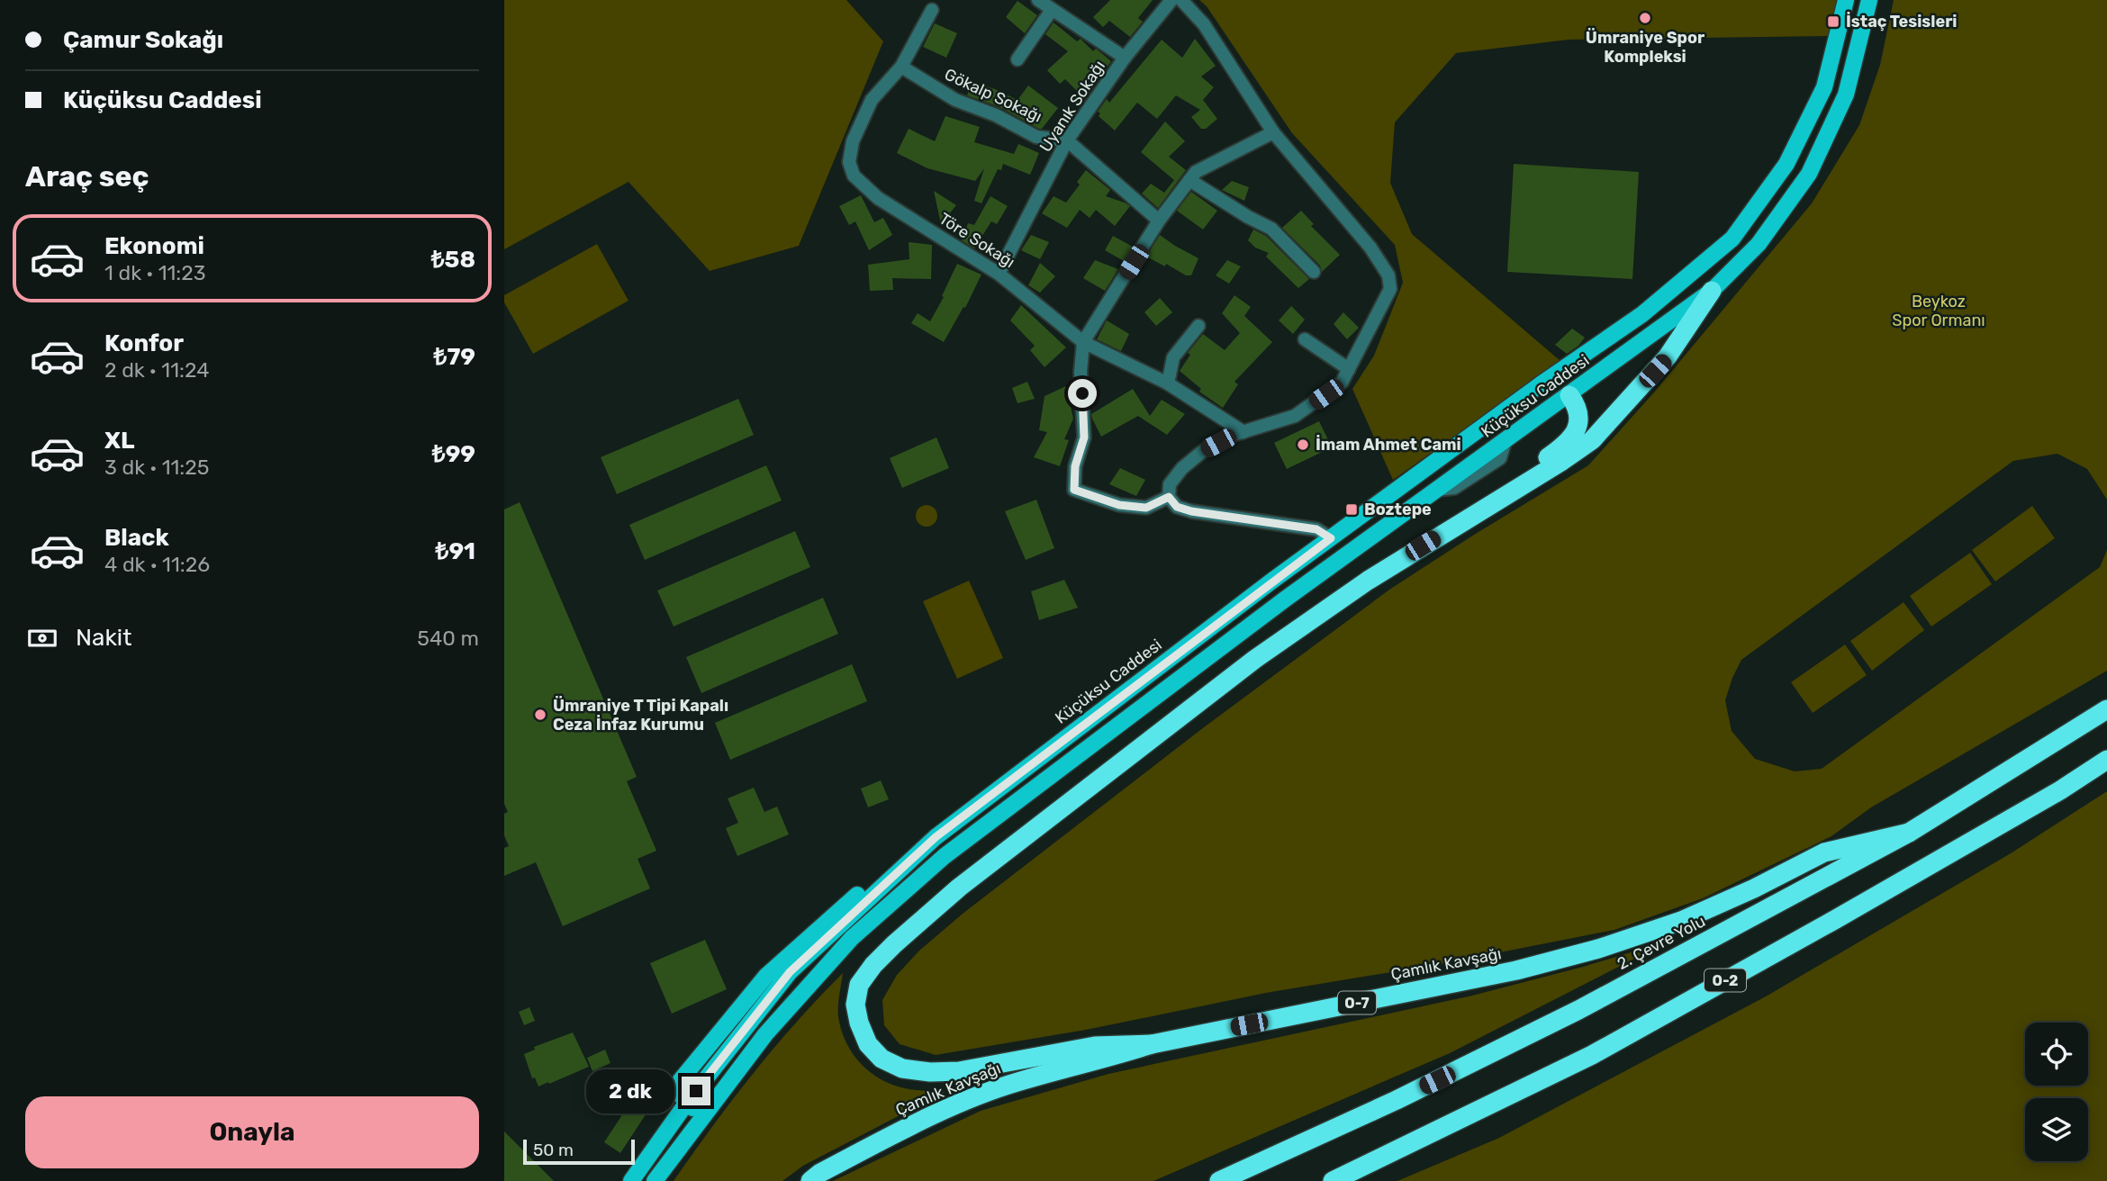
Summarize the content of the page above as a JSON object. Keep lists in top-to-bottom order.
{
  "streets": {
    "highway": [
      "2. Çevre Yolu",
      "Çamlık Kavşağı",
      "O-2",
      "O-7"
    ],
    "main road": ["Küçüksu Caddesi"],
    "street": ["Gökalp Sokağı", "Uyanık Sokağı", "Töre Sokağı"]
  },
  "crossings": [
    ["Gökalp Sokağı", "Uyanık Sokağı"],
    ["Gökalp Sokağı", "Töre Sokağı"],
    ["Uyanık Sokağı", "Töre Sokağı"],
    ["2. Çevre Yolu", "Çamlık Kavşağı"]
  ],
  "parks": ["Beykoz Spor Ormanı"],
  "places": {
    "other": ["Ümraniye Spor Kompleksi", "İmam Ahmet Cami", "Ümraniye T Tipi Kapalı Ceza İnfaz Kurumu"],
    "transit": ["İstaç Tesisleri", "Boztepe"]
  },
  "scale_bar": "50 m",
  "page": {
    "banner": ["Çamur Sokağı", "Küçüksu Caddesi"],
    "heading": "Araç seç",
    "list": [
      {
        "name": "Ekonomi",
        "note": "1 dk · 11:23",
        "value": "₺58"
      },
      {
        "name": "Konfor",
        "note": "2 dk · 11:24",
        "value": "₺79"
      },
      {
        "name": "XL",
        "note": "3 dk · 11:25",
        "value": "₺99"
      },
      {
        "name": "Black",
        "note": "4 dk · 11:26",
        "value": "₺91"
      }
    ],
    "pay": ["Nakit", "540 m"],
    "bubble": "2 dk",
    "buttons": "Onayla",
    "scale": "50 m"
  }
}
